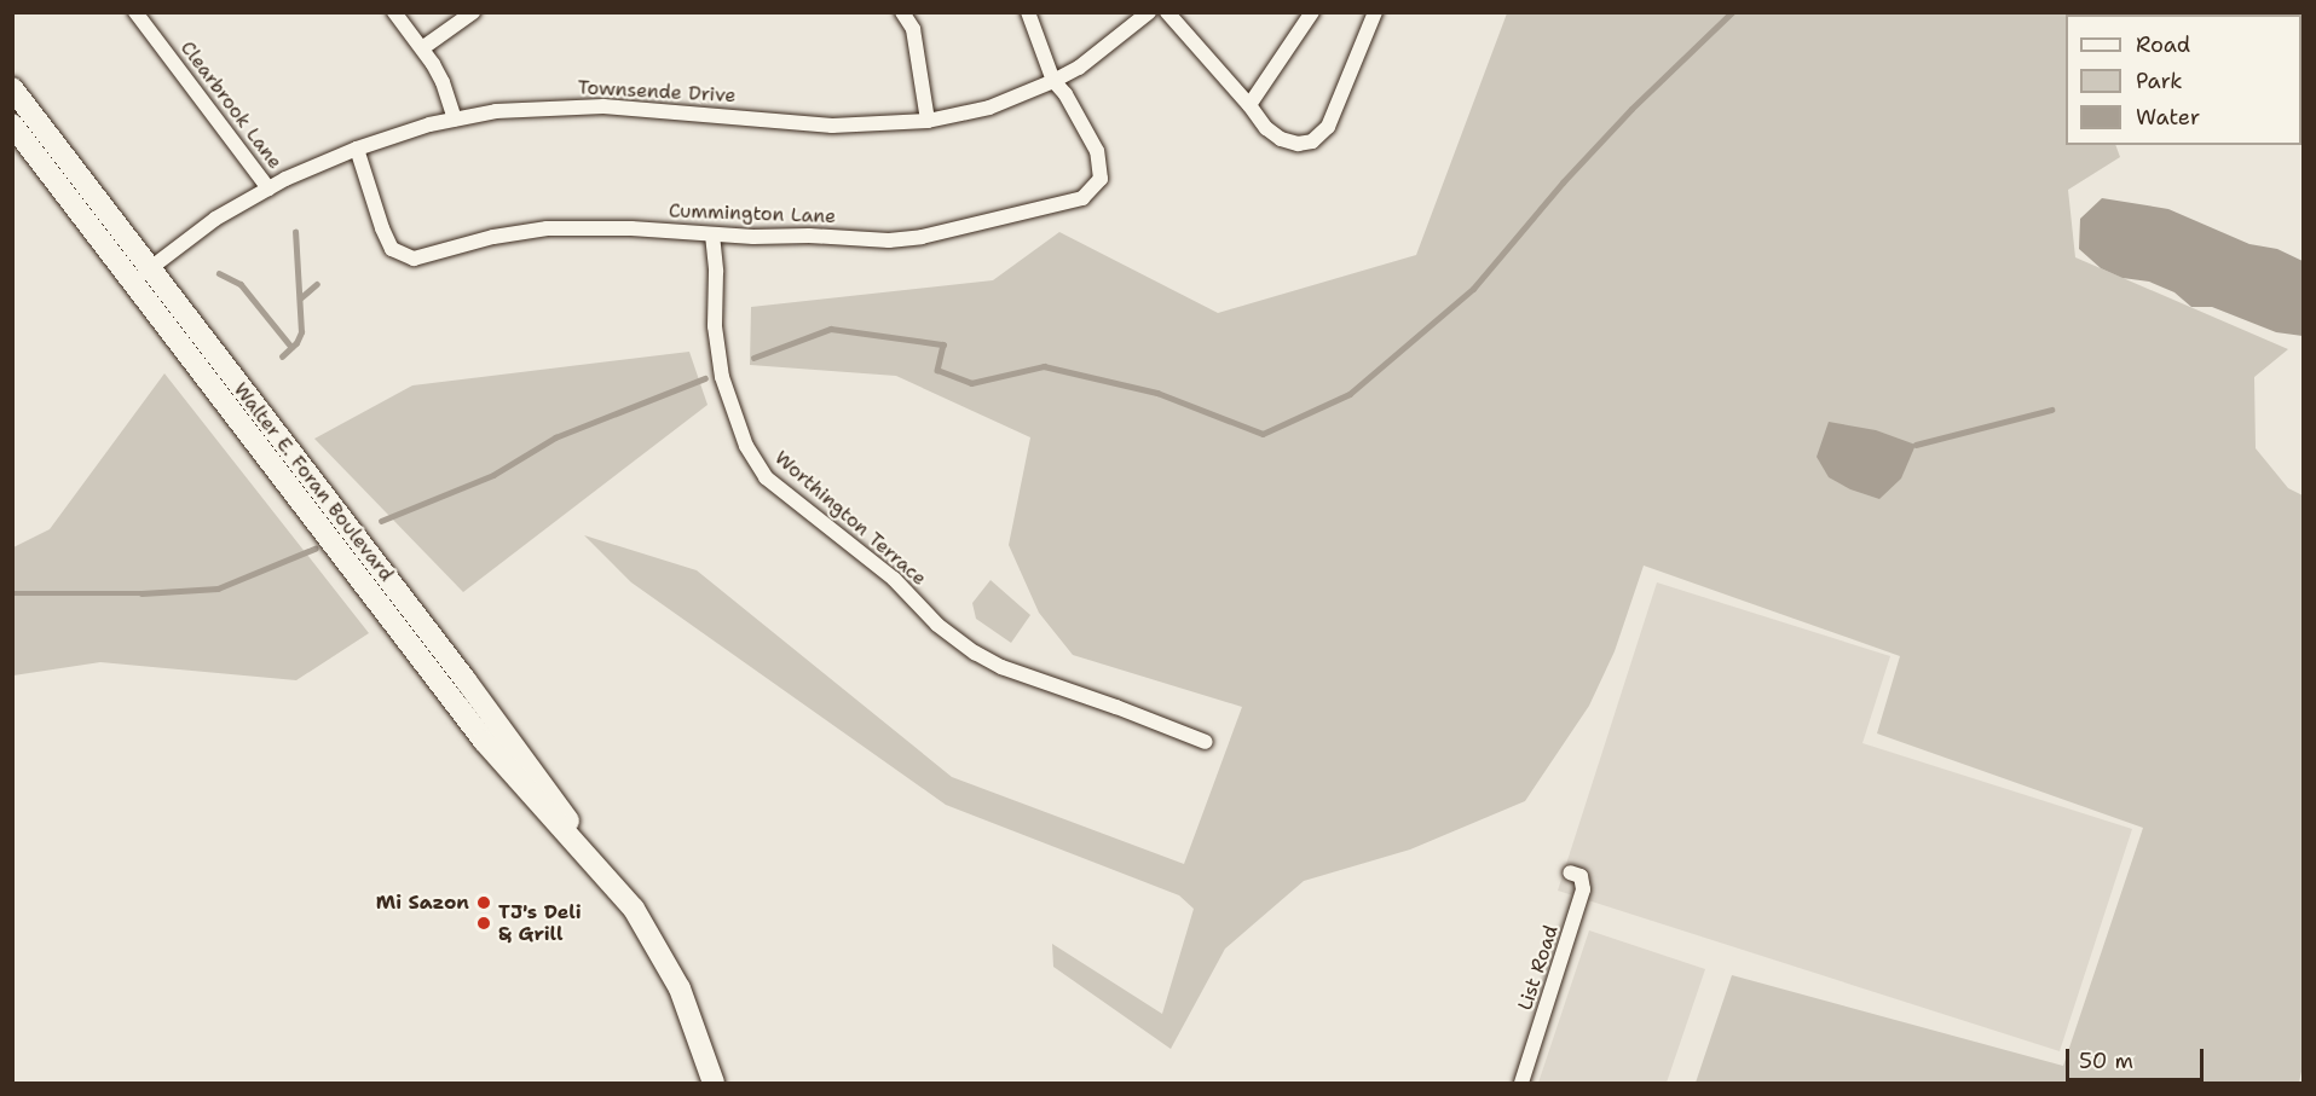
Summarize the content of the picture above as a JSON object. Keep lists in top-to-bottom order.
{
  "streets": {
    "street": [
      "Townsende Drive",
      "Clearbrook Lane",
      "Cummington Lane",
      "Walter E. Foran Boulevard",
      "Worthington Terrace",
      "List Road"
    ]
  },
  "crossings": [
    ["Townsende Drive", "Clearbrook Lane"],
    ["Townsende Drive", "Cummington Lane"],
    ["Townsende Drive", "Walter E. Foran Boulevard"],
    ["Cummington Lane", "Worthington Terrace"]
  ],
  "places": ["Mi Sazon", "TJ's Deli & Grill"],
  "legend": ["Road", "Park", "Water"],
  "scale_bar": "50 m"
}
